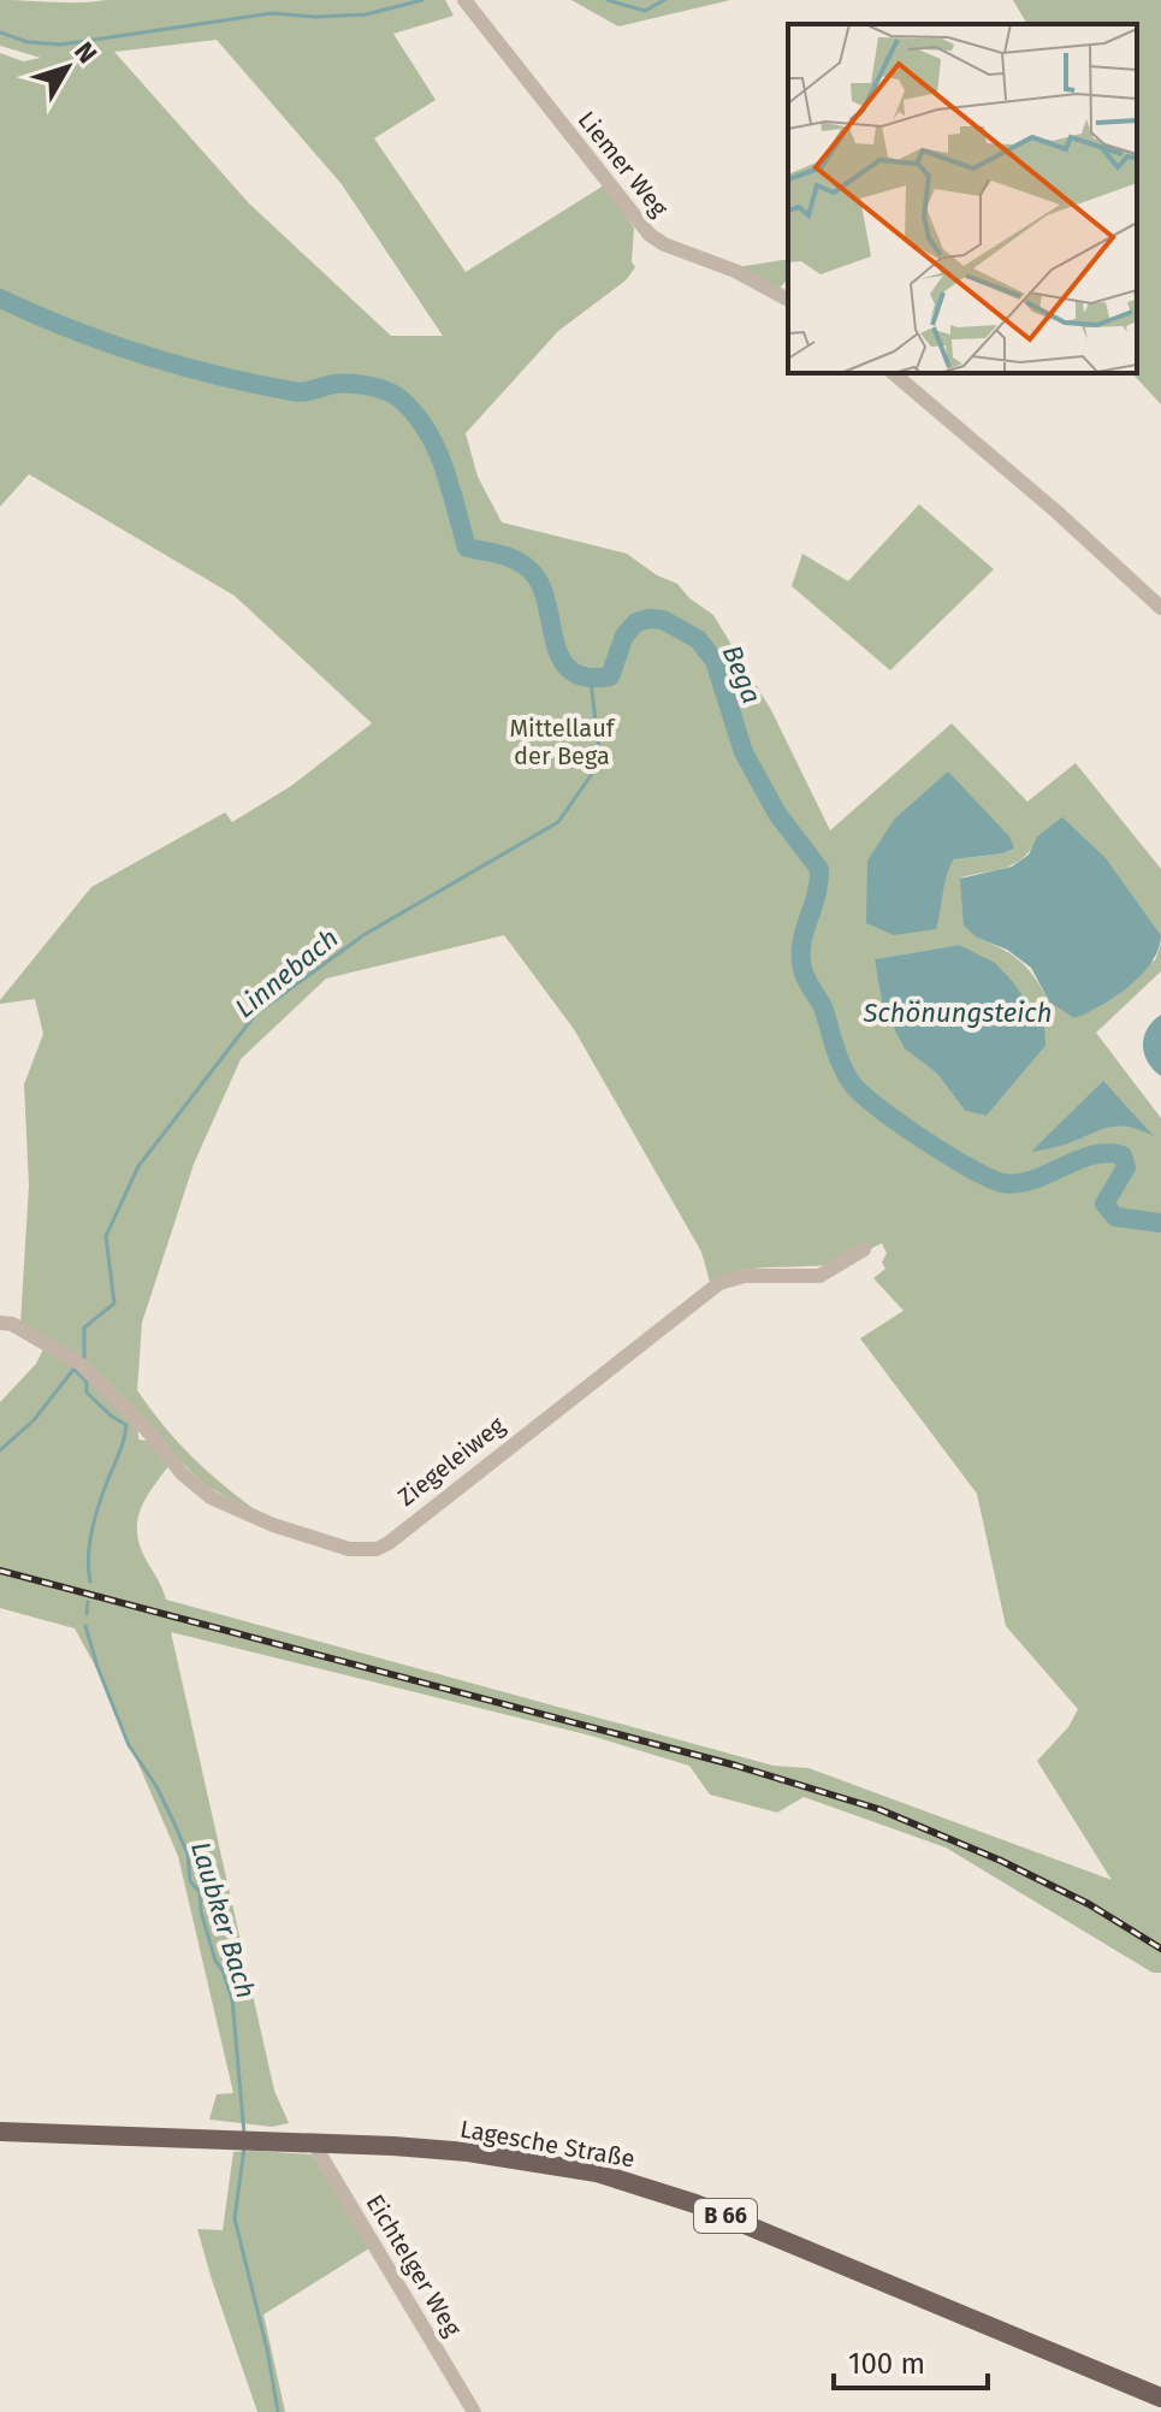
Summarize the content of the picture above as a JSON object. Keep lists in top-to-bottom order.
{
  "streets": {
    "main road": ["Lagesche Straße", "B 66"],
    "street": ["Liemer Weg", "Ziegeleiweg", "Eichtelger Weg"]
  },
  "crossings": [
    ["Lagesche Straße", "Eichtelger Weg"]
  ],
  "water": [
    "Bega",
    "Linnebach",
    "Schönungsteich",
    "Laubker Bach"
  ],
  "parks": ["Mittellauf der Bega"],
  "scale_bar": "100 m",
  "north": "top right"
}
